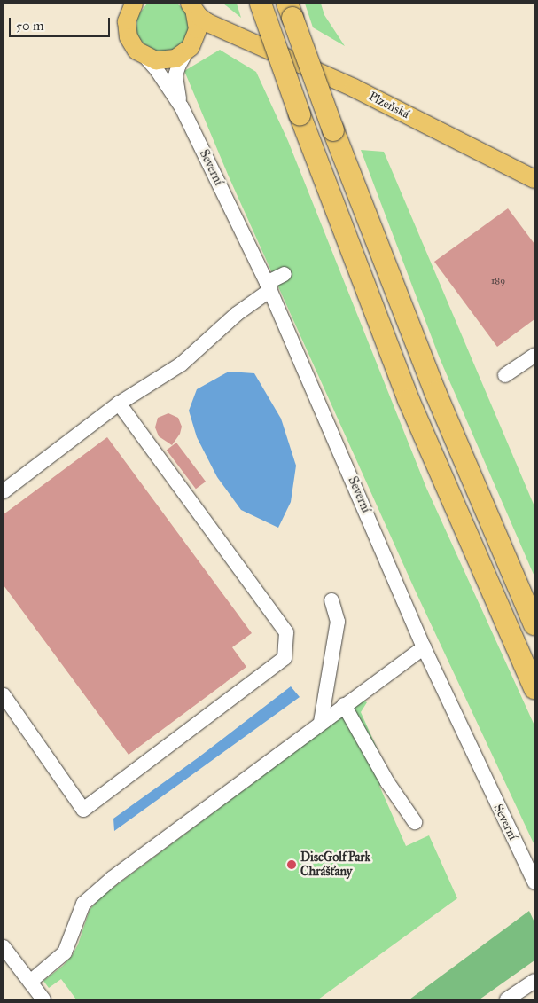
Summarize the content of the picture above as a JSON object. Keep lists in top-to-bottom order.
{
  "streets": {
    "main road": ["Plzeňská"],
    "street": ["Severní"]
  },
  "crossings": [
    ["Plzeňská", "Severní"]
  ],
  "places": ["DiscGolfPark Chrášťany"],
  "house_numbers": ["189"],
  "scale_bar": "50 m"
}
